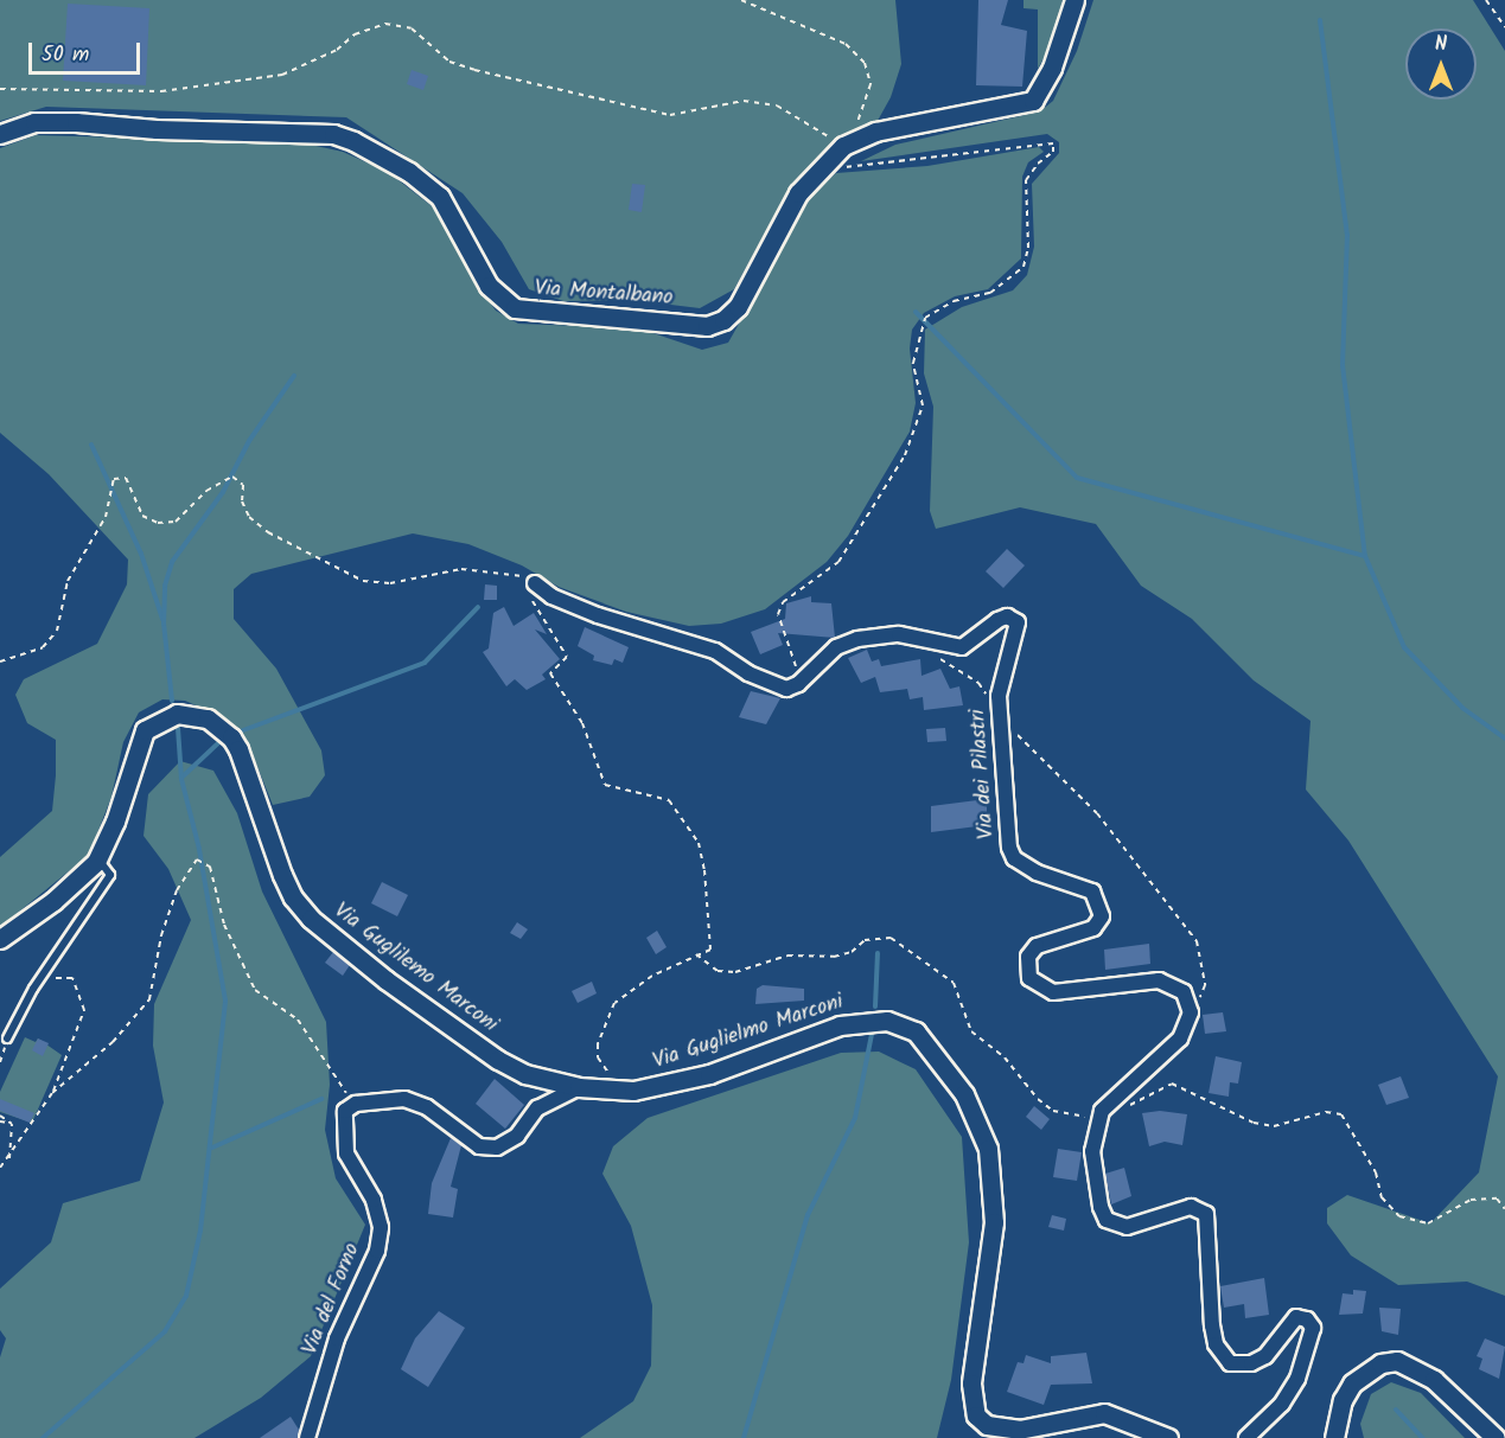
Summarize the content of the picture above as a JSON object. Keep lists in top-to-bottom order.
{
  "streets": {
    "street": [
      "Via Montalbano",
      "Via dei Pilastri",
      "Via Guglilemo Marconi",
      "Via Guglielmo Marconi",
      "Via del Forno"
    ]
  },
  "crossings": [
    ["Via Guglilemo Marconi", "Via Guglielmo Marconi"]
  ],
  "scale_bar": "50 m",
  "north": "top"
}
